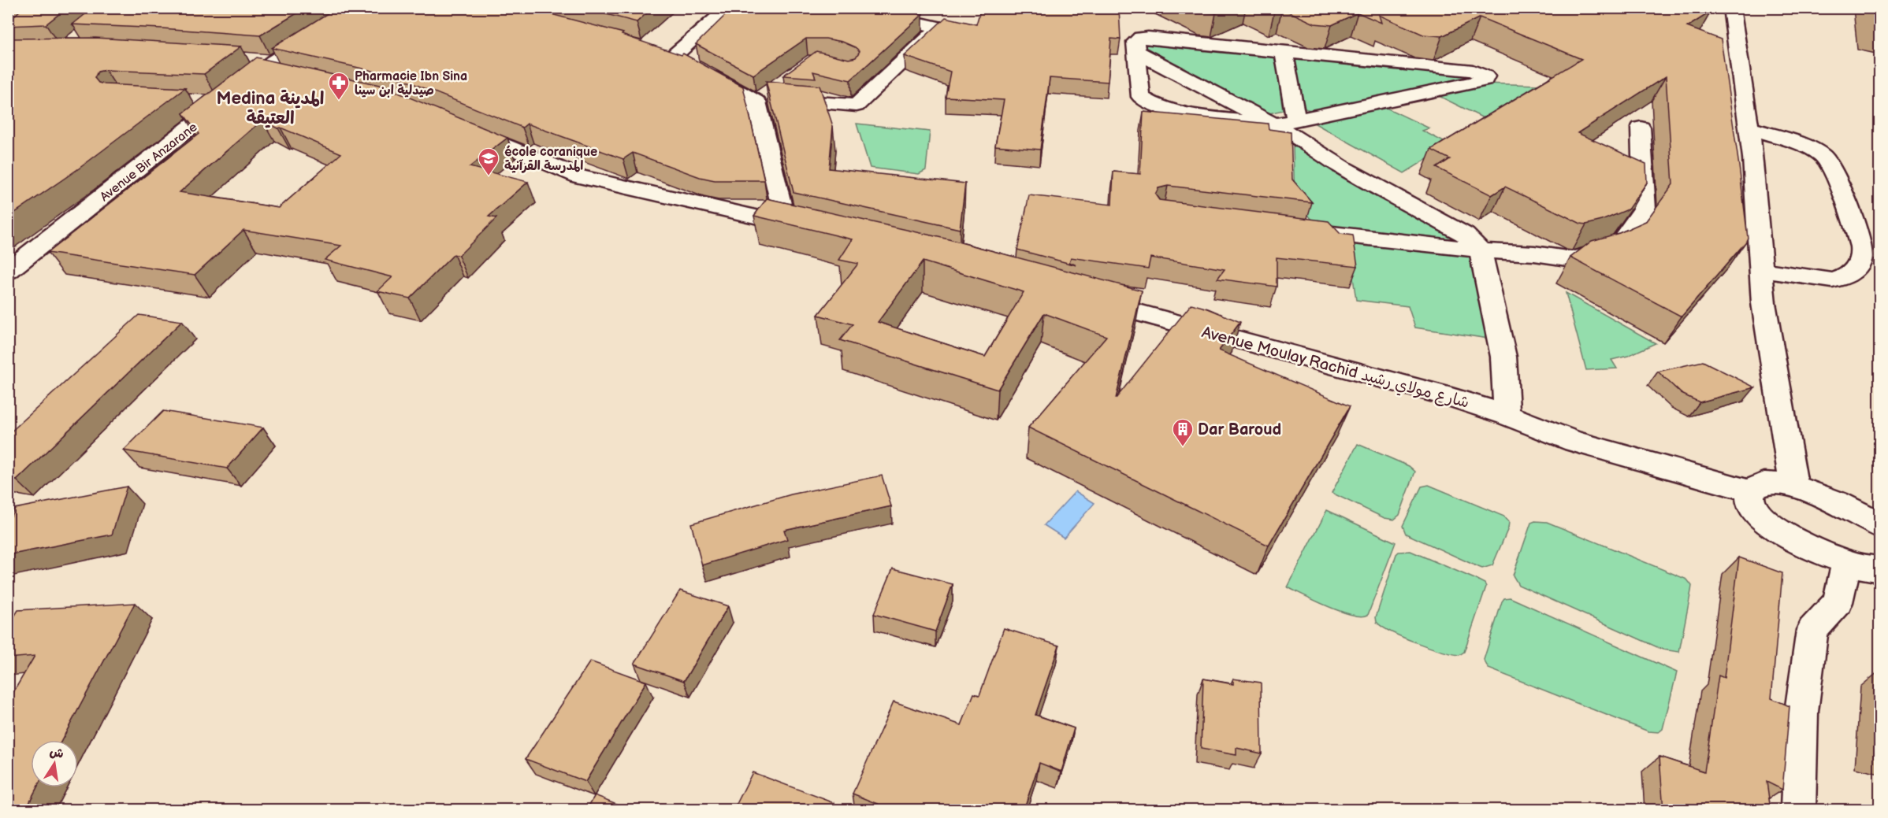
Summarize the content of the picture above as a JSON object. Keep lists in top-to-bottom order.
{
  "streets": {
    "street": ["Avenue Bir Anzarane", "Avenue Moulay Rachid شارع مولاي رشيد"]
  },
  "districts": ["Medina المدينة العتيقة"],
  "places": {
    "pharmacy": ["Pharmacie Ibn Sina صيدلية ابن سينا"],
    "school or university": ["école coranique المدرسة القرآنية"],
    "building": ["Dar Baroud"]
  },
  "north": "top"
}
